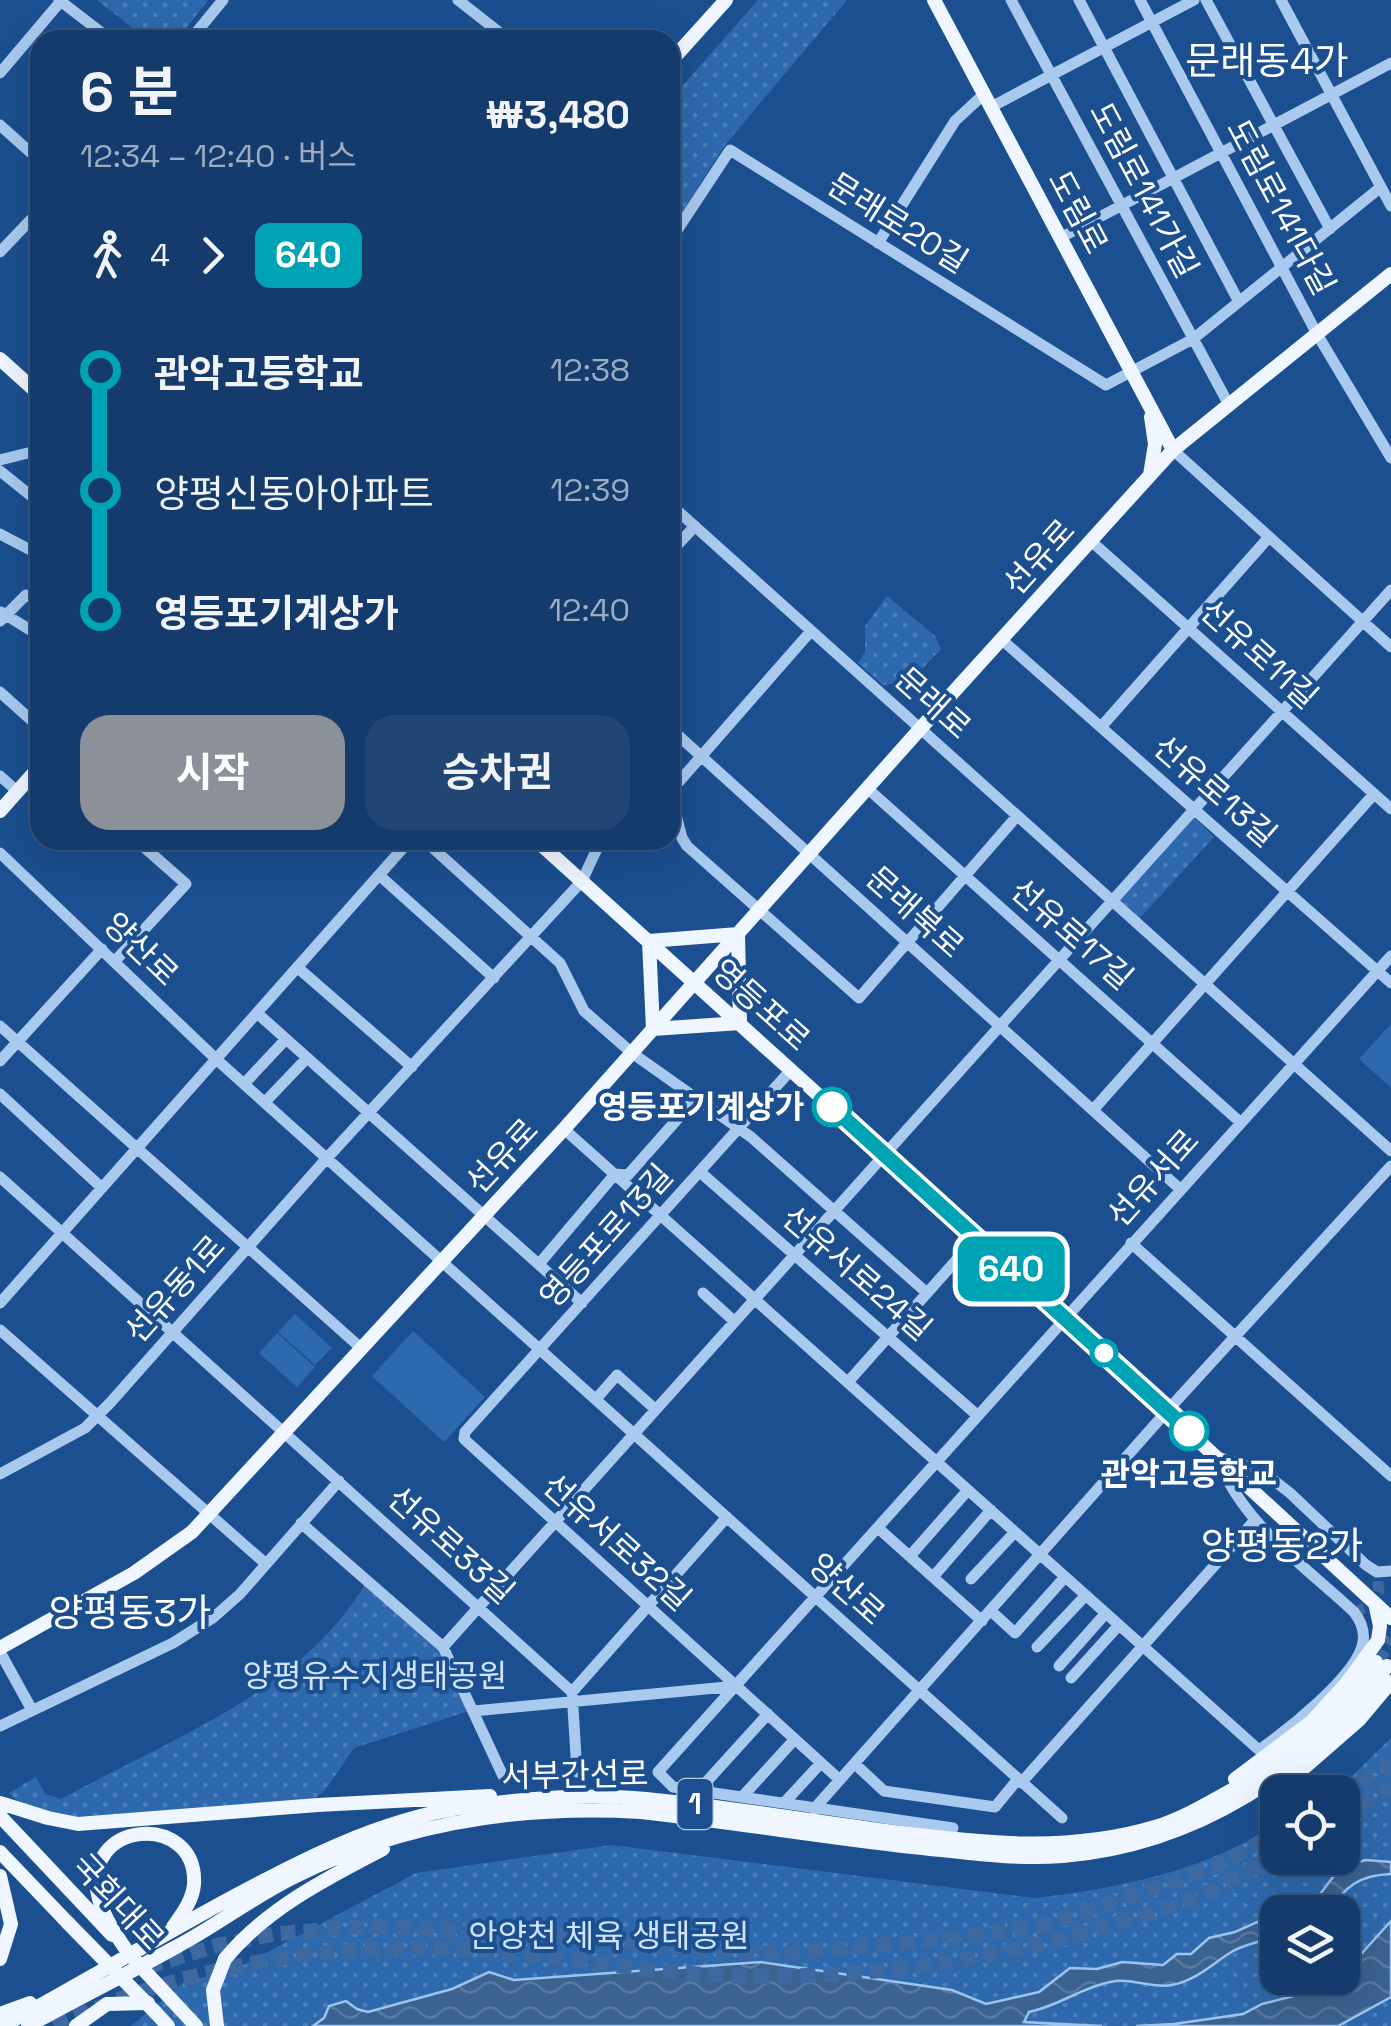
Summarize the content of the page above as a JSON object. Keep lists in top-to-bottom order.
{
  "streets": {
    "main road": [
      "도림로",
      "선유로",
      "영등포로",
      "서부간선로",
      "1",
      "국회대로"
    ],
    "street": [
      "도림로141가길",
      "도림로141다길",
      "문래로20길",
      "선유로11길",
      "문래로",
      "선유로13길",
      "문래북로",
      "선유로17길",
      "양산로",
      "선유서로",
      "영등포로13길",
      "선유서로24길",
      "선유동1로",
      "선유서로32길",
      "선유로33길"
    ]
  },
  "crossings": [
    ["도림로141가길", "선유로"],
    ["도림로141다길", "선유로"],
    ["도림로", "문래로20길"],
    ["도림로", "선유로"],
    ["선유로", "선유로11길"],
    ["선유로", "문래로"],
    ["선유로", "선유로13길"],
    ["선유로", "문래북로"],
    ["선유로", "선유로17길"],
    ["선유로", "양산로"],
    ["선유로", "영등포로"],
    ["선유로", "선유로33길"],
    ["문래로", "선유서로"],
    ["선유로13길", "선유서로"],
    ["문래북로", "선유서로"],
    ["선유로17길", "선유서로"],
    ["양산로", "선유서로"],
    ["양산로", "영등포로13길"],
    ["양산로", "선유동1로"],
    ["양산로", "선유서로32길"],
    ["영등포로", "선유서로"],
    ["영등포로", "영등포로13길"],
    ["영등포로", "선유동1로"],
    ["선유서로", "선유서로24길"],
    ["선유서로", "선유서로32길"],
    ["영등포로13길", "선유서로24길"],
    ["영등포로13길", "선유서로32길"]
  ],
  "districts": ["문래동4가", "양평동2가", "양평동3가"],
  "parks": ["양평유수지생태공원", "안양천 체육 생태공원"],
  "places": ["영등포기계상가", "관악고등학교"],
  "lines": ["bus line 640"],
  "page": {
    "on_map": "640",
    "heading": ["6 분", "12:34 – 12:40 · 버스", "₩3,480"],
    "legs": ["4", "640"],
    "list": [
      {
        "name": "관악고등학교",
        "value": "12:38"
      },
      {
        "name": "양평신동아아파트",
        "value": "12:39"
      },
      {
        "name": "영등포기계상가",
        "value": "12:40"
      }
    ],
    "buttons": ["시작", "승차권"]
  }
}
